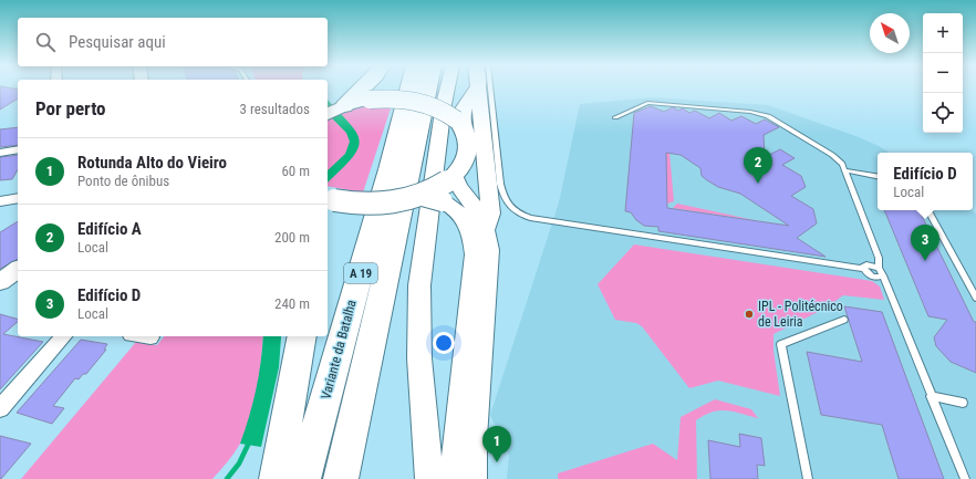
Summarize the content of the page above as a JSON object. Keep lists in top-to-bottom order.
{
  "streets": {
    "highway": ["A 19", "Variante da Batalha"]
  },
  "places": ["IPL - Politécnico de Leiria"],
  "north": "top left",
  "page": {
    "map_buttons": ["+", "−"],
    "search": "Pesquisar aqui",
    "heading": ["Por perto", "3 resultados"],
    "list": [
      {
        "mark": "1",
        "name": "Rotunda Alto do Vieiro",
        "note": "Ponto de ônibus",
        "value": "60 m"
      },
      {
        "mark": "2",
        "name": "Edifício A",
        "note": "Local",
        "value": "200 m"
      },
      {
        "mark": "3",
        "name": "Edifício D",
        "note": "Local",
        "value": "240 m"
      }
    ],
    "pins": ["2", "3", "1"],
    "popup": ["Edifício D", "Local"]
  }
}
